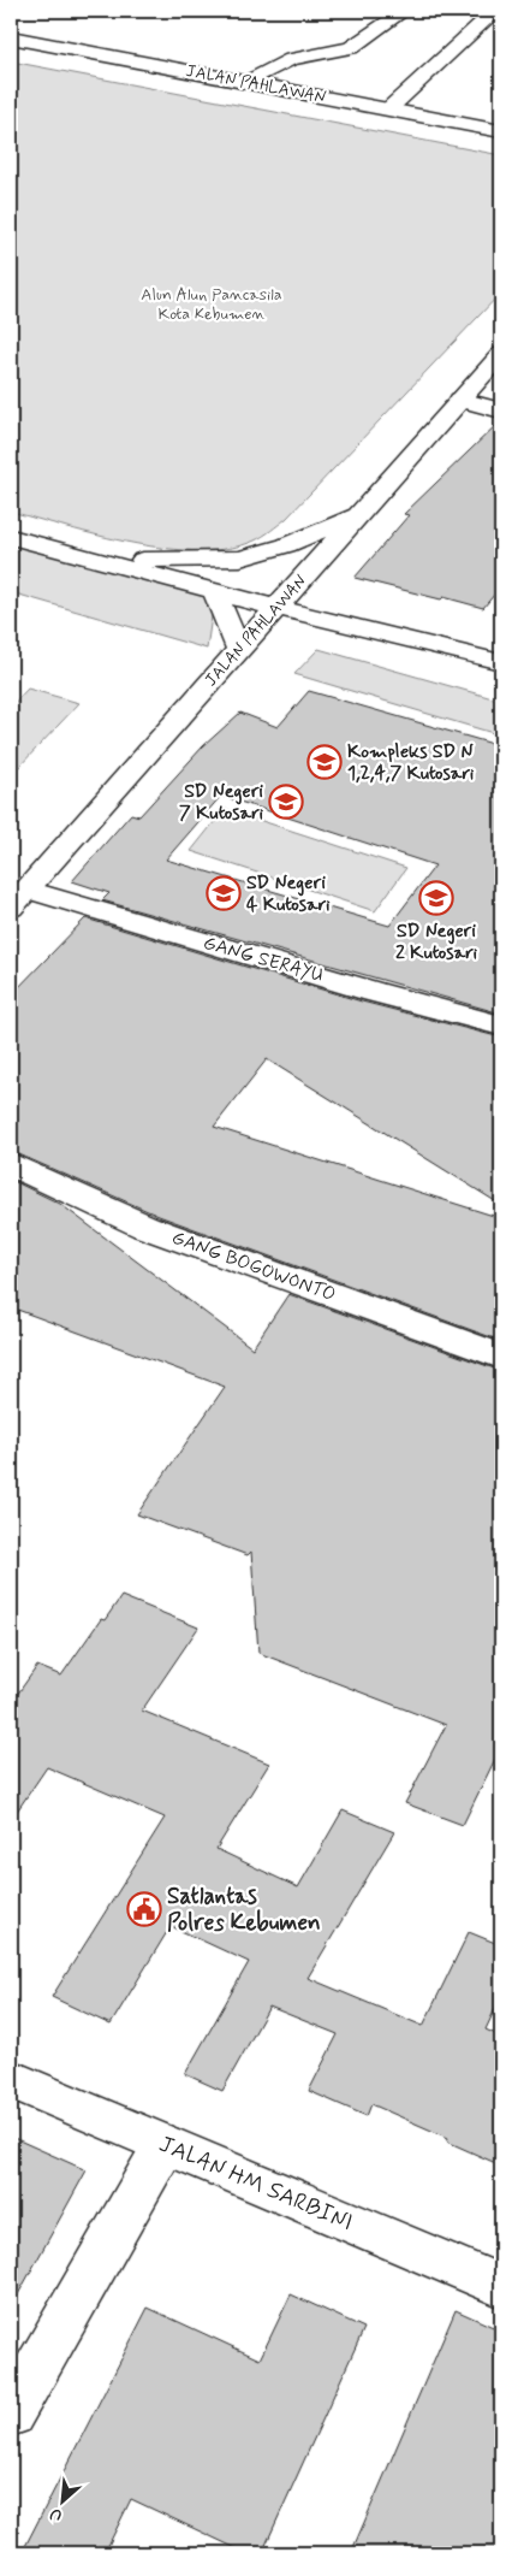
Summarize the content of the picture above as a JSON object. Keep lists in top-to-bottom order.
{
  "streets": {
    "main road": [
      "JALAN PAHLAWAN",
      "GANG SERAYU",
      "GANG BOGOWONTO",
      "JALAN HM SARBINI"
    ]
  },
  "crossings": [
    ["JALAN PAHLAWAN", "GANG SERAYU"]
  ],
  "parks": ["Alun Alun Pancasila Kota Kebumen"],
  "places": {
    "school or university": [
      "Kompleks SD N 1,2,4,7 Kutosari",
      "SD Negeri 7 Kutosari",
      "SD Negeri 4 Kutosari",
      "SD Negeri 2 Kutosari"
    ],
    "public building": ["Satlantas Polres Kebumen"]
  },
  "north": "bottom left"
}
